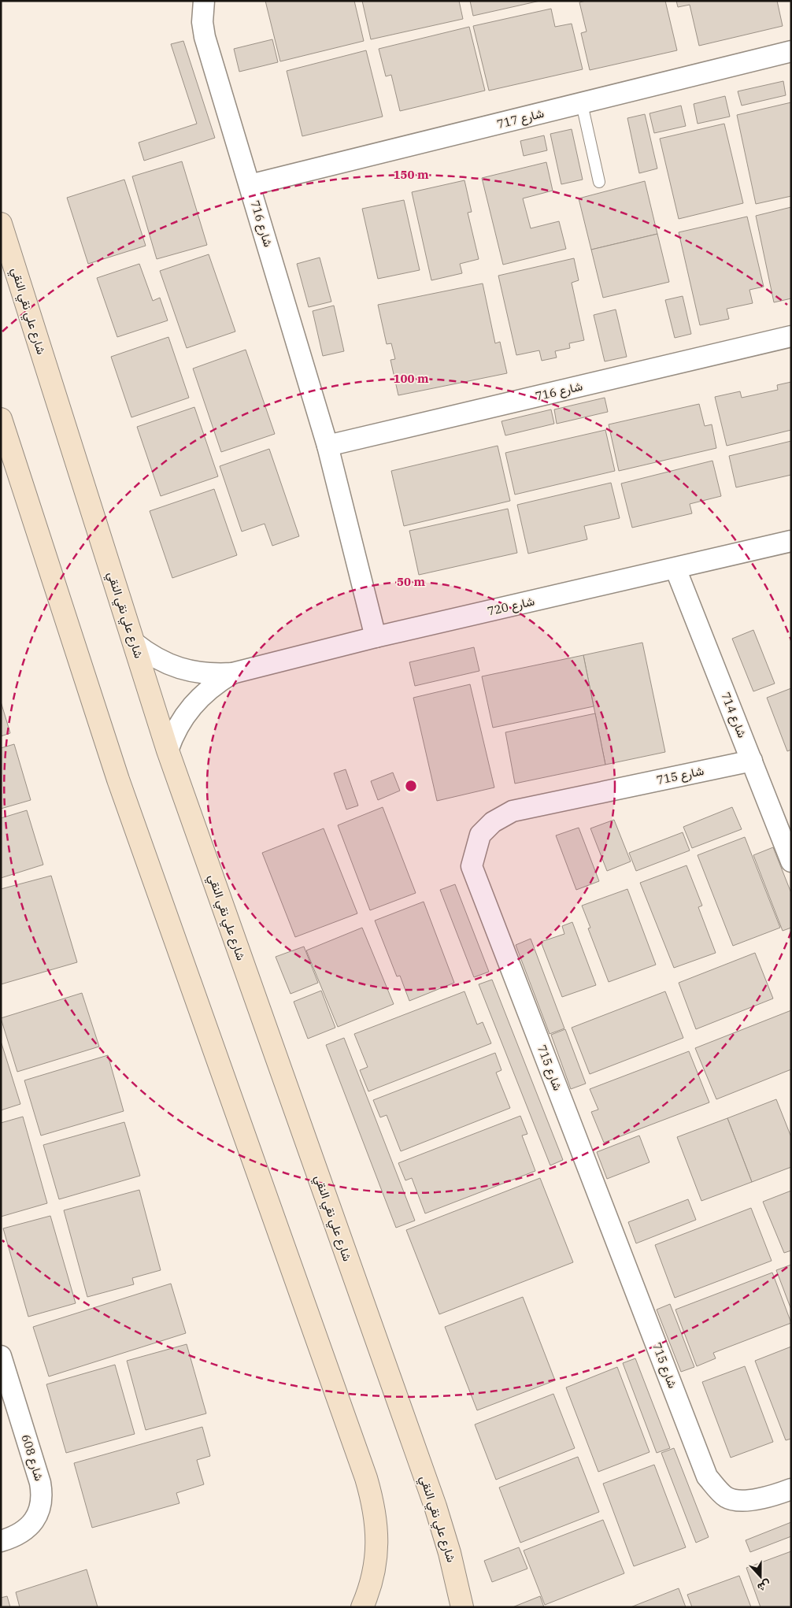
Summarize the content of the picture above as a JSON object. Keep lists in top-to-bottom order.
{
  "streets": {
    "street": [
      "شارع 717",
      "شارع 716",
      "شارع علي نقي النقي",
      "شارع 720",
      "شارع 714",
      "شارع 715",
      "شارع 608"
    ]
  },
  "crossings": [
    ["شارع 717", "شارع 716"],
    ["شارع 716", "شارع 720"],
    ["شارع علي نقي النقي", "شارع 720"],
    ["شارع 720", "شارع 714"],
    ["شارع 714", "شارع 715"]
  ],
  "north": "bottom",
  "rings": ["150 m", "100 m", "50 m"]
}
